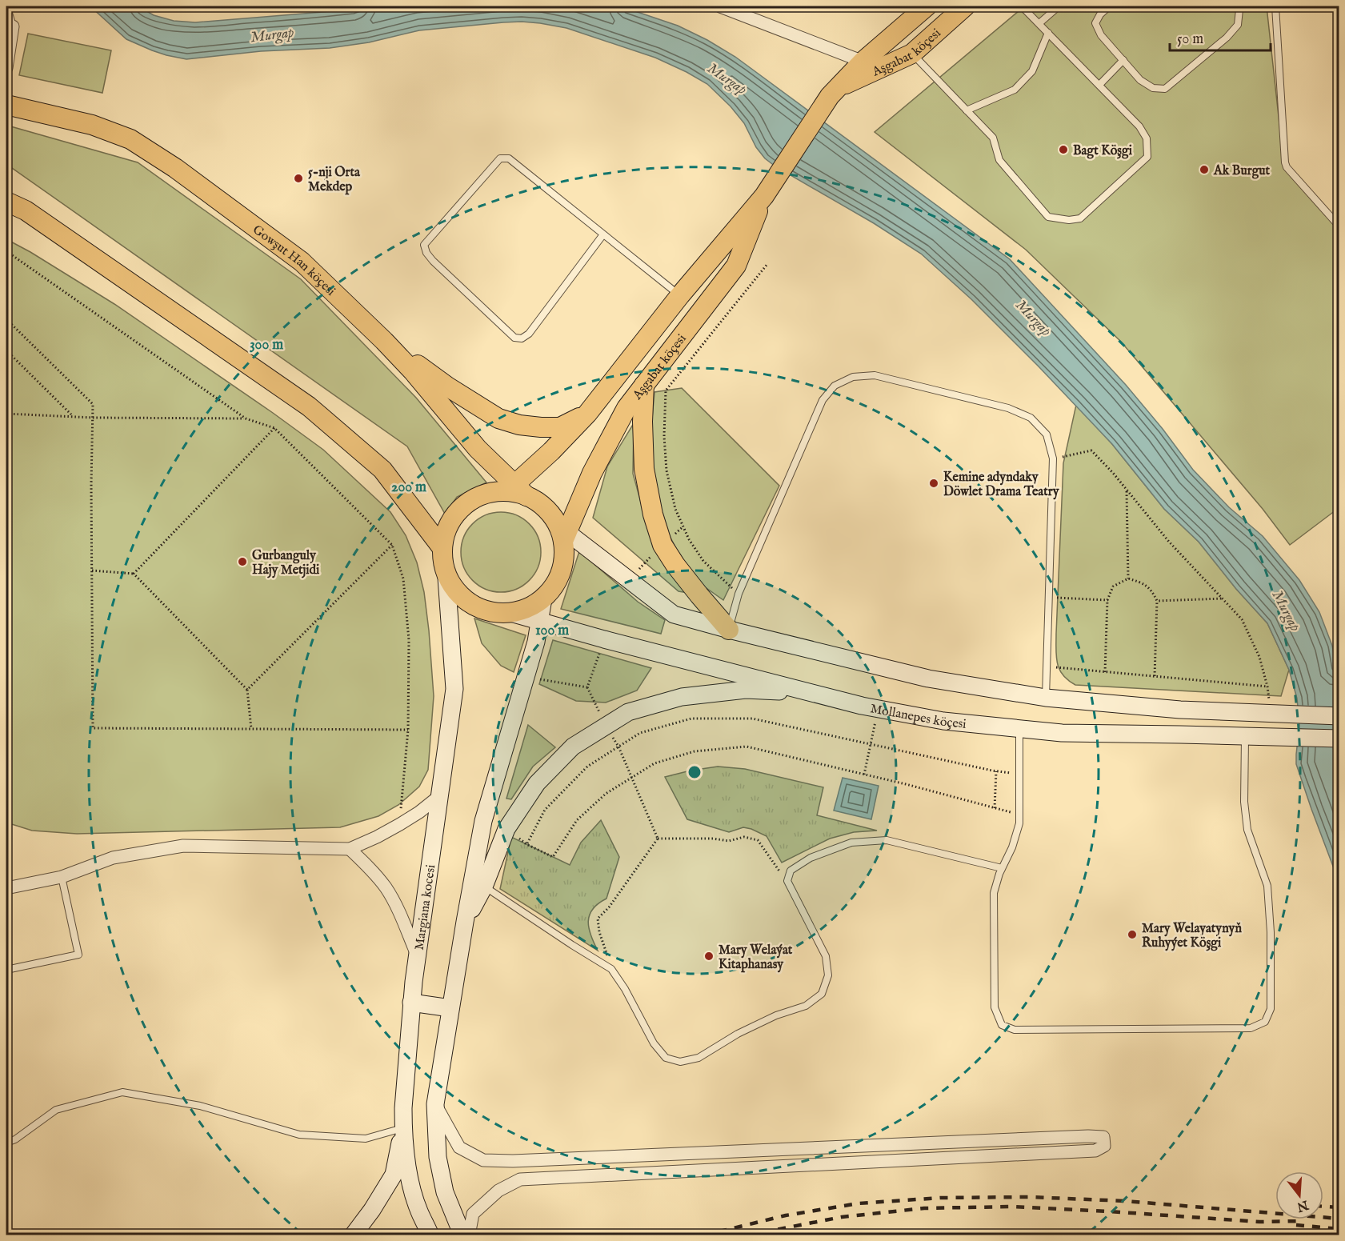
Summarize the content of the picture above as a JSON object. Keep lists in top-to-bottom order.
{
  "streets": {
    "main road": ["Aşgabat köçesi", "Gowşut Han köçesi"],
    "street": ["Mollanepes köçesi", "Margiana kocesi"]
  },
  "crossings": [
    ["Aşgabat köçesi", "Gowşut Han köçesi"],
    ["Aşgabat köçesi", "Mollanepes köçesi"],
    ["Aşgabat köçesi", "Margiana kocesi"],
    ["Gowşut Han köçesi", "Mollanepes köçesi"],
    ["Gowşut Han köçesi", "Margiana kocesi"],
    ["Mollanepes köçesi", "Margiana kocesi"]
  ],
  "water": ["Murgap"],
  "places": [
    "Bagt Köşgi",
    "Ak Burgut",
    "5-nji Orta Mekdep",
    "Kemine adyndaky Döwlet Drama Teatry",
    "Gurbanguly Hajy Metjidi",
    "Mary Welayatynyň Ruhyýet Köşgi",
    "Mary Welaýat Kitaphanasy"
  ],
  "scale_bar": "50 m",
  "north": "bottom",
  "rings": ["300 m", "200 m", "100 m"]
}
